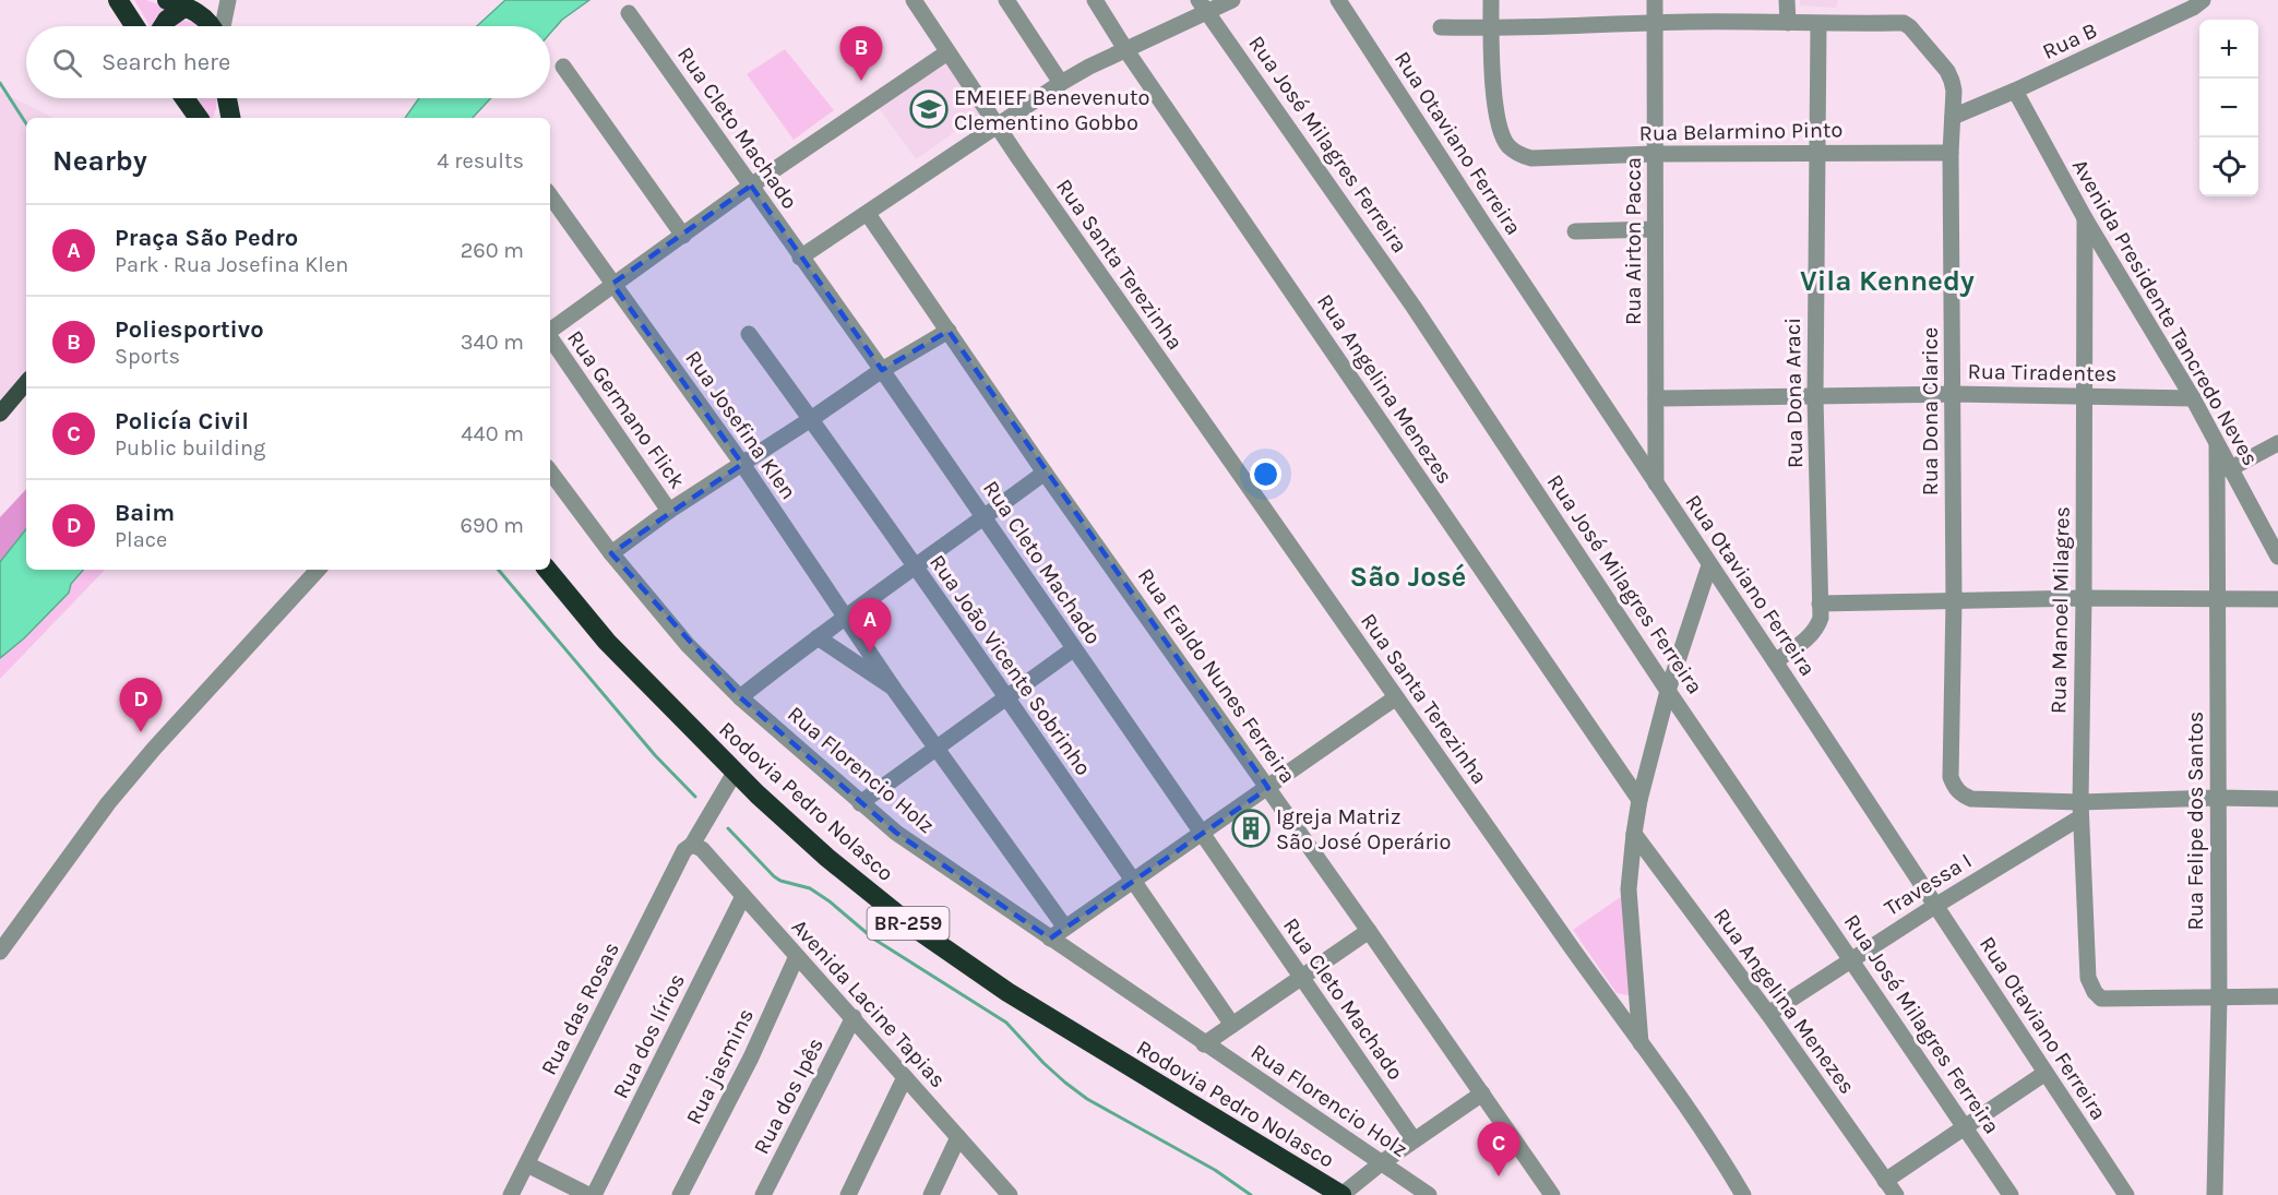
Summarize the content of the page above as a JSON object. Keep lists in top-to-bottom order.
{
  "streets": {
    "highway": ["Rodovia Pedro Nolasco", "BR-259"],
    "street": [
      "Rua B",
      "Rua Cleto Machado",
      "Rua Belarmino Pinto",
      "Rua Otaviano Ferreira",
      "Rua José Milagres Ferreira",
      "Rua Airton Pacca",
      "Rua Santa Terezinha",
      "Avenida Presidente Tancredo Neves",
      "Rua Tiradentes",
      "Rua Angelina Menezes",
      "Rua Dona Araci",
      "Rua Germano Flick",
      "Rua Dona Clarice",
      "Rua Josefina Klen",
      "Rua Manoel Milagres",
      "Rua João Vicente Sobrinho",
      "Rua Eraldo Nunes Ferreira",
      "Rua Florencio Holz",
      "Rua Felipe dos Santos",
      "Travessa I",
      "Avenida Lacine Tapias",
      "Rua das Rosas",
      "Rua dos lírios",
      "Rua jasmins",
      "Rua dos Ipês"
    ]
  },
  "crossings": [
    ["Rua B", "Avenida Presidente Tancredo Neves"],
    ["Rua B", "Rua Dona Clarice"],
    ["Rua Cleto Machado", "Rua Florencio Holz"],
    ["Rua Belarmino Pinto", "Rua Airton Pacca"],
    ["Rua Belarmino Pinto", "Rua Dona Araci"],
    ["Rua Belarmino Pinto", "Rua Dona Clarice"],
    ["Rua Otaviano Ferreira", "Rua Airton Pacca"],
    ["Rua Otaviano Ferreira", "Rua Dona Araci"],
    ["Rua Otaviano Ferreira", "Travessa I"],
    ["Rua José Milagres Ferreira", "Travessa I"],
    ["Rua Airton Pacca", "Rua Tiradentes"],
    ["Avenida Presidente Tancredo Neves", "Rua Tiradentes"],
    ["Avenida Presidente Tancredo Neves", "Rua Manoel Milagres"],
    ["Avenida Presidente Tancredo Neves", "Rua Felipe dos Santos"],
    ["Rua Tiradentes", "Rua Dona Araci"],
    ["Rua Tiradentes", "Rua Dona Clarice"],
    ["Rua Tiradentes", "Rua Manoel Milagres"],
    ["Rua Angelina Menezes", "Travessa I"],
    ["Rua Dona Araci", "Rua Dona Clarice"],
    ["Rua Dona Clarice", "Rua Manoel Milagres"],
    ["Rua Dona Clarice", "Travessa I"],
    ["Rua Manoel Milagres", "Rua Felipe dos Santos"],
    ["Rua Manoel Milagres", "Travessa I"],
    ["Rua João Vicente Sobrinho", "Rua Florencio Holz"],
    ["Rua Eraldo Nunes Ferreira", "Rua Florencio Holz"],
    ["Rodovia Pedro Nolasco", "Rua das Rosas"],
    ["Avenida Lacine Tapias", "Rua das Rosas"],
    ["Avenida Lacine Tapias", "Rua dos lírios"],
    ["Avenida Lacine Tapias", "Rua jasmins"],
    ["Avenida Lacine Tapias", "Rua dos Ipês"]
  ],
  "districts": ["Vila Kennedy", "São José"],
  "places": {
    "school or university": ["EMEIEF Benevenuto Clementino Gobbo"],
    "building": ["Igreja Matriz São José Operário"]
  },
  "page": {
    "map_buttons": ["+", "−"],
    "pins": [
      "B",
      "A",
      "D",
      "C"
    ],
    "search": "Search here",
    "heading": ["Nearby", "4 results"],
    "list": [
      {
        "mark": "A",
        "name": "Praça São Pedro",
        "note": "Park · Rua Josefina Klen",
        "value": "260 m"
      },
      {
        "mark": "B",
        "name": "Poliesportivo",
        "note": "Sports",
        "value": "340 m"
      },
      {
        "mark": "C",
        "name": "Policía Civil",
        "note": "Public building",
        "value": "440 m"
      },
      {
        "mark": "D",
        "name": "Baim",
        "note": "Place",
        "value": "690 m"
      }
    ]
  }
}
